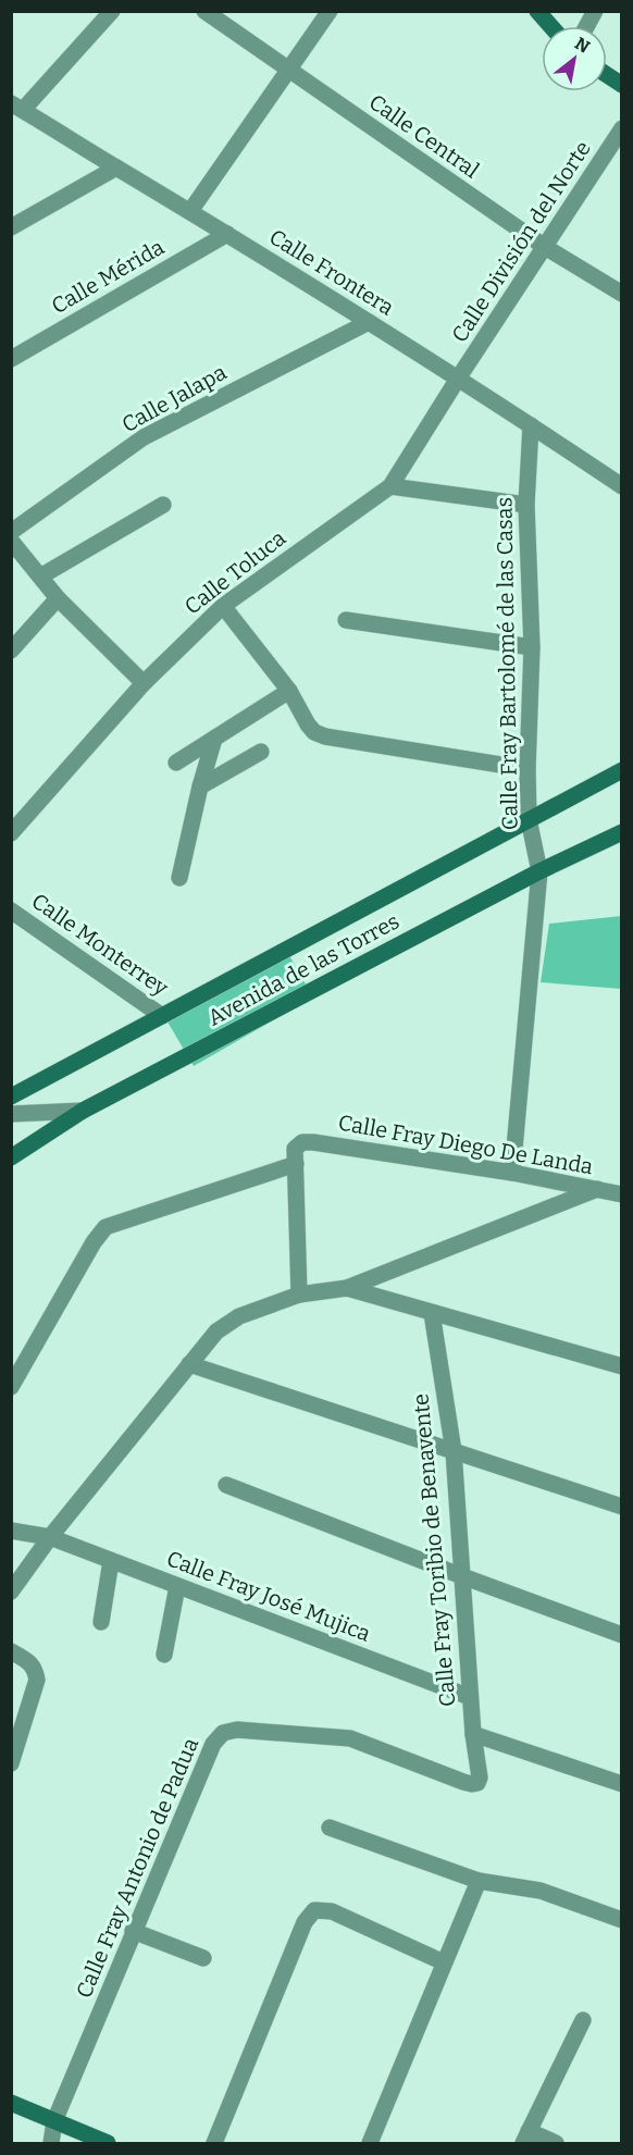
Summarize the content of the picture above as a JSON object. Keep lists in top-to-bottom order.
{
  "streets": {
    "street": [
      "Calle Central",
      "Calle División del Norte",
      "Calle Frontera",
      "Calle Mérida",
      "Calle Jalapa",
      "Calle Toluca",
      "Calle Fray Bartolomé de las Casas",
      "Calle Monterrey",
      "Avenida de las Torres",
      "Calle Fray Diego De Landa",
      "Calle Fray Toribio de Benavente",
      "Calle Fray José Mujica",
      "Calle Fray Antonio de Padua"
    ]
  },
  "crossings": [
    ["Calle Central", "Calle División del Norte"],
    ["Calle División del Norte", "Calle Frontera"],
    ["Calle División del Norte", "Calle Toluca"],
    ["Calle Frontera", "Calle Mérida"],
    ["Calle Frontera", "Calle Jalapa"],
    ["Calle Frontera", "Calle Toluca"],
    ["Calle Frontera", "Calle Fray Bartolomé de las Casas"],
    ["Calle Fray Bartolomé de las Casas", "Avenida de las Torres"],
    ["Calle Fray Bartolomé de las Casas", "Calle Fray Diego De Landa"],
    ["Calle Monterrey", "Avenida de las Torres"],
    ["Calle Fray Toribio de Benavente", "Calle Fray José Mujica"],
    ["Calle Fray Toribio de Benavente", "Calle Fray Antonio de Padua"]
  ],
  "north": "top right"
}
